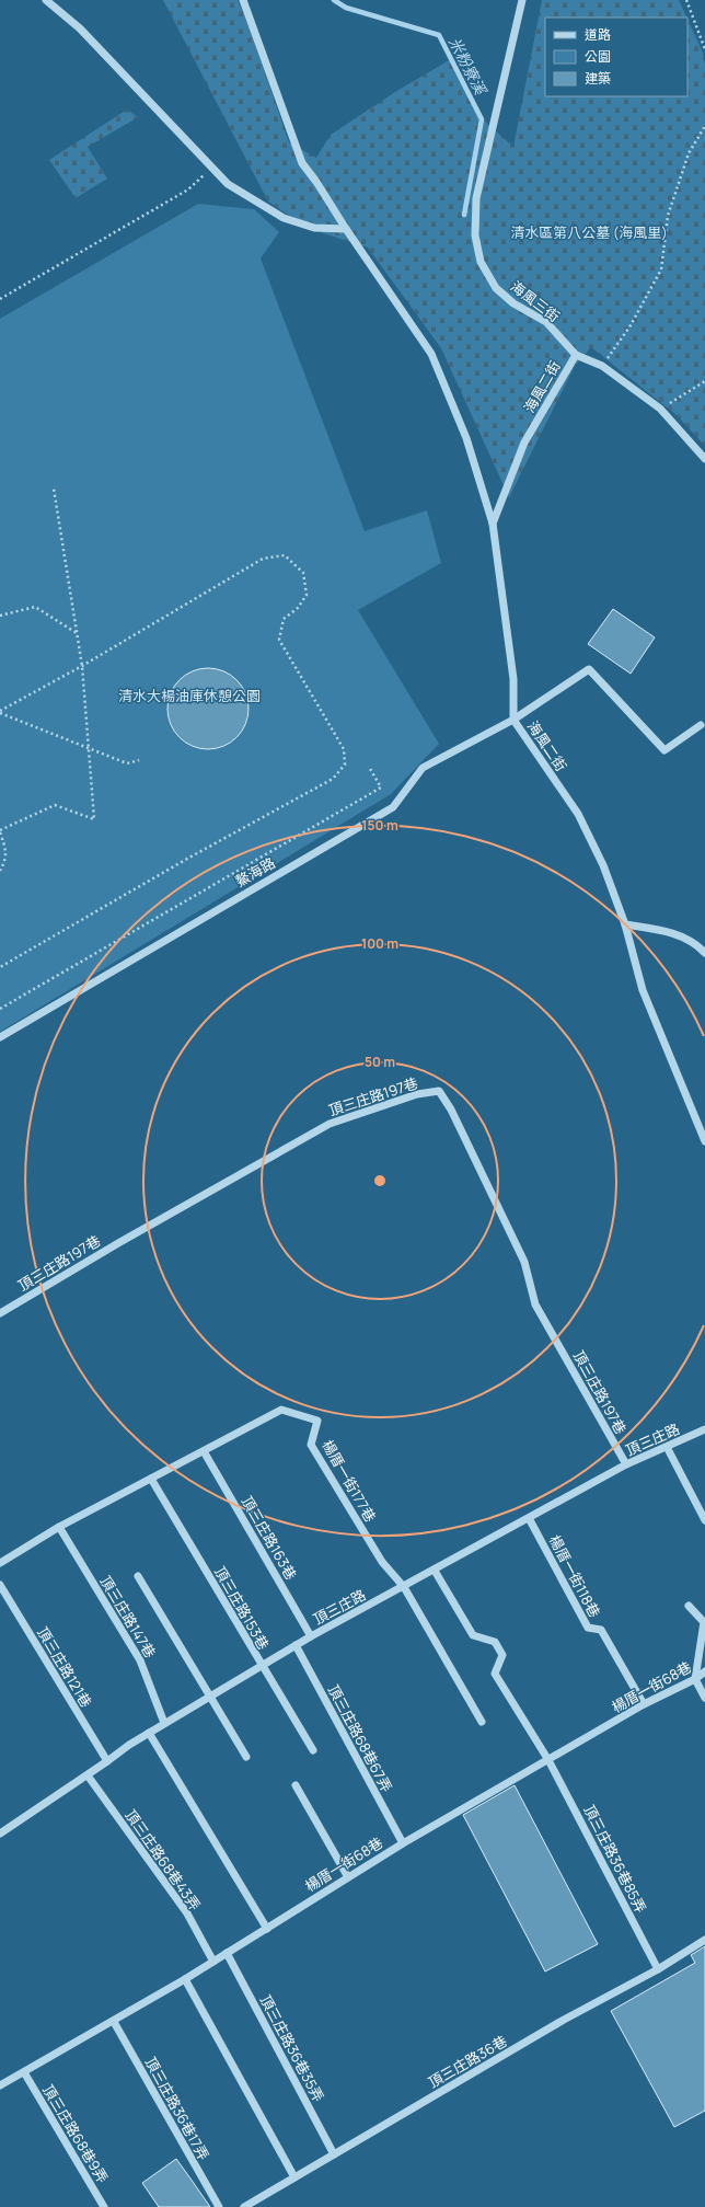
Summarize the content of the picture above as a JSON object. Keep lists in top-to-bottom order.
{
  "streets": {
    "street": [
      "海風三街",
      "海風二街",
      "鰲海路",
      "頂三庄路197巷",
      "頂三庄路",
      "楊厝一街177巷",
      "頂三庄路163巷",
      "楊厝一街118巷",
      "頂三庄路153巷",
      "頂三庄路147巷",
      "頂三庄路121巷",
      "楊厝一街68巷",
      "頂三庄路68巷67弄",
      "頂三庄路36巷85弄",
      "頂三庄路68巷43弄",
      "頂三庄路36巷35弄",
      "頂三庄路36巷",
      "頂三庄路36巷17弄",
      "頂三庄路68巷9弄"
    ]
  },
  "crossings": [
    ["海風三街", "海風二街"],
    ["海風二街", "鰲海路"],
    ["頂三庄路197巷", "頂三庄路"],
    ["頂三庄路", "楊厝一街177巷"],
    ["頂三庄路", "頂三庄路163巷"],
    ["頂三庄路", "楊厝一街118巷"],
    ["頂三庄路", "頂三庄路153巷"],
    ["頂三庄路", "頂三庄路147巷"],
    ["頂三庄路", "頂三庄路121巷"],
    ["頂三庄路", "頂三庄路68巷67弄"],
    ["頂三庄路", "頂三庄路36巷85弄"],
    ["頂三庄路", "頂三庄路68巷43弄"],
    ["楊厝一街177巷", "頂三庄路163巷"],
    ["楊厝一街177巷", "頂三庄路153巷"],
    ["楊厝一街177巷", "頂三庄路147巷"],
    ["楊厝一街118巷", "楊厝一街68巷"],
    ["楊厝一街68巷", "頂三庄路68巷67弄"],
    ["楊厝一街68巷", "頂三庄路36巷85弄"],
    ["楊厝一街68巷", "頂三庄路68巷43弄"],
    ["楊厝一街68巷", "頂三庄路36巷35弄"],
    ["楊厝一街68巷", "頂三庄路36巷17弄"],
    ["楊厝一街68巷", "頂三庄路68巷9弄"],
    ["頂三庄路36巷85弄", "頂三庄路36巷"],
    ["頂三庄路36巷35弄", "頂三庄路36巷"]
  ],
  "water": ["米粉寮溪"],
  "parks": ["清水區第八公墓 (海風里)", "清水大楊油庫休憩公園"],
  "legend": ["道路", "公園", "建築"],
  "rings": ["150 m", "100 m", "50 m"]
}
